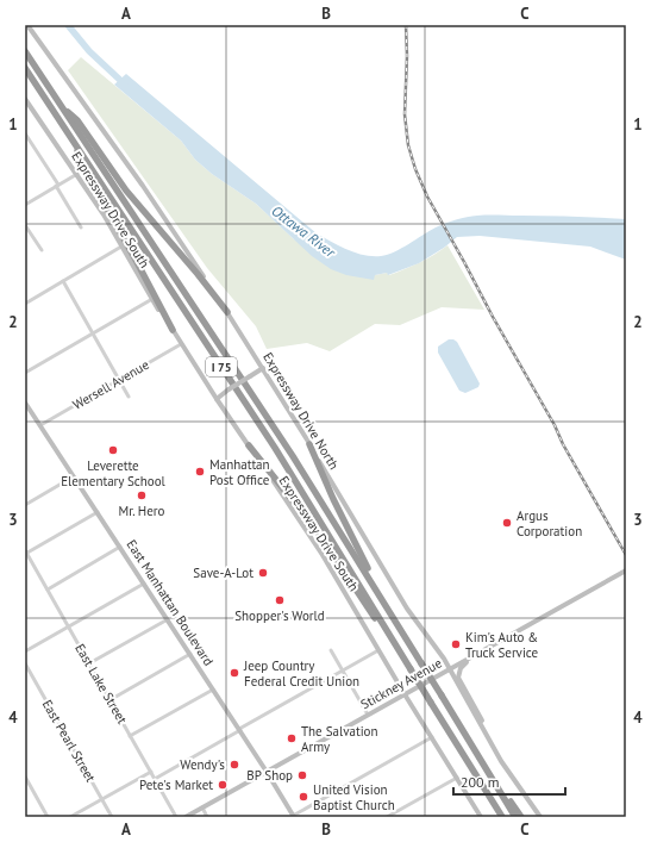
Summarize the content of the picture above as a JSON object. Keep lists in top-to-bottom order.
{
  "streets": {
    "highway": ["I 75"],
    "main road": [
      "Expressway Drive South",
      "Expressway Drive North",
      "East Manhattan Boulevard",
      "Stickney Avenue"
    ],
    "street": ["Wersell Avenue", "East Lake Street", "East Pearl Street"]
  },
  "crossings": [
    ["Expressway Drive South", "Wersell Avenue"],
    ["Expressway Drive South", "Stickney Avenue"],
    ["Wersell Avenue", "East Manhattan Boulevard"],
    ["Expressway Drive North", "Stickney Avenue"],
    ["East Manhattan Boulevard", "Stickney Avenue"]
  ],
  "water": ["Ottawa River"],
  "places": [
    "Leverette Elementary School",
    "Manhattan Post Office",
    "Mr. Hero",
    "Argus Corporation",
    "Save-A-Lot",
    "Shopper's World",
    "Kim's Auto & Truck Service",
    "Jeep Country Federal Credit Union",
    "The Salvation Army",
    "Wendy's",
    "BP Shop",
    "Pete's Market",
    "United Vision Baptist Church"
  ],
  "scale_bar": "200 m",
  "grid": {
    "columns": ["A", "B", "C"],
    "rows": [
      "1",
      "2",
      "3",
      "4"
    ]
  }
}
